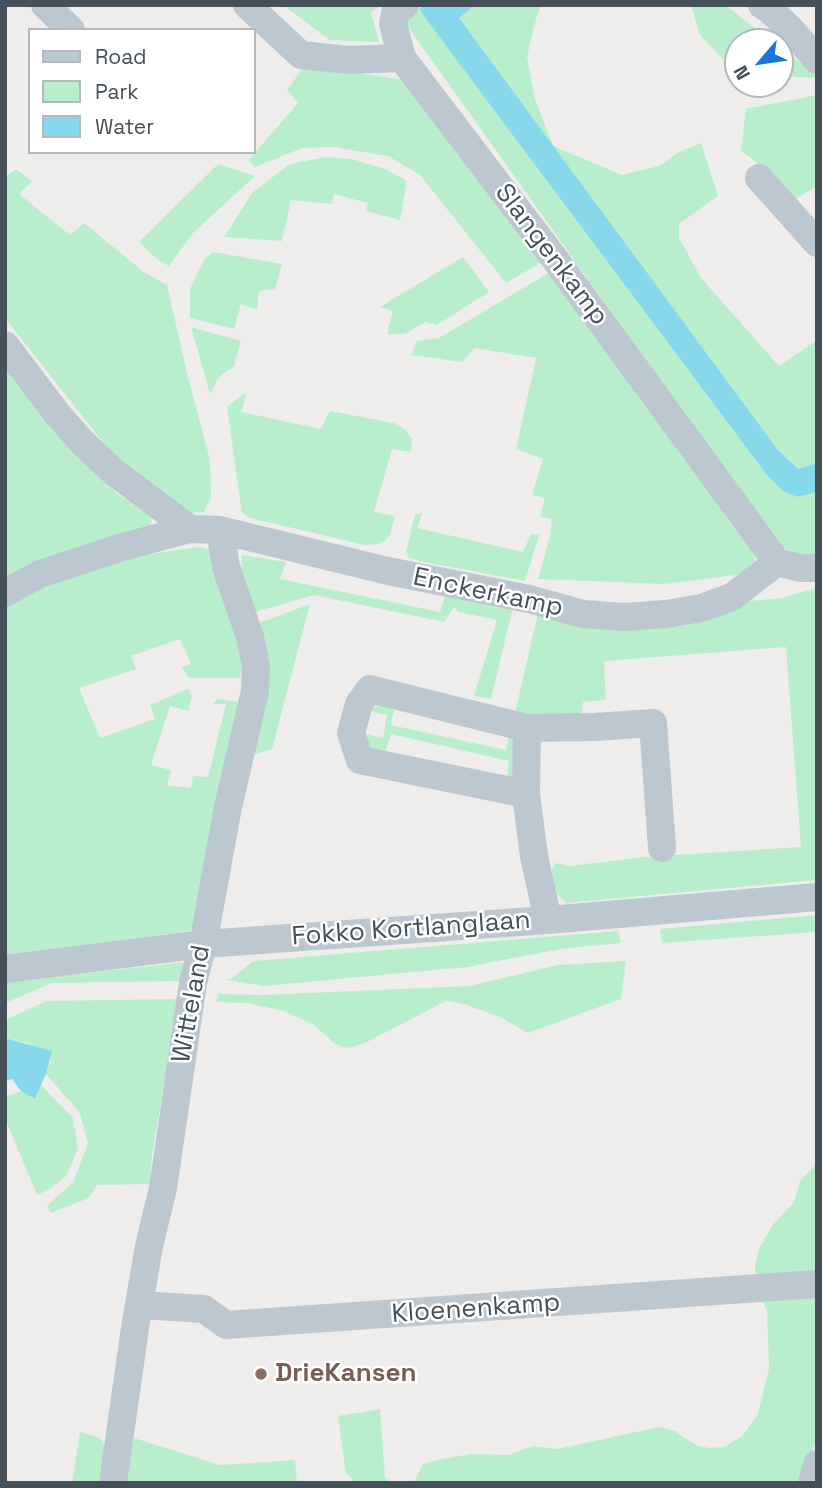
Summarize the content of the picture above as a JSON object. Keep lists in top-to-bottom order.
{
  "streets": {
    "street": [
      "Slangenkamp",
      "Enckerkamp",
      "Fokko Kortlanglaan",
      "Witteland",
      "Kloenenkamp"
    ]
  },
  "crossings": [
    ["Slangenkamp", "Enckerkamp"],
    ["Enckerkamp", "Witteland"],
    ["Fokko Kortlanglaan", "Witteland"],
    ["Witteland", "Kloenenkamp"]
  ],
  "places": ["DrieKansen"],
  "legend": ["Road", "Park", "Water"],
  "north": "bottom left"
}
